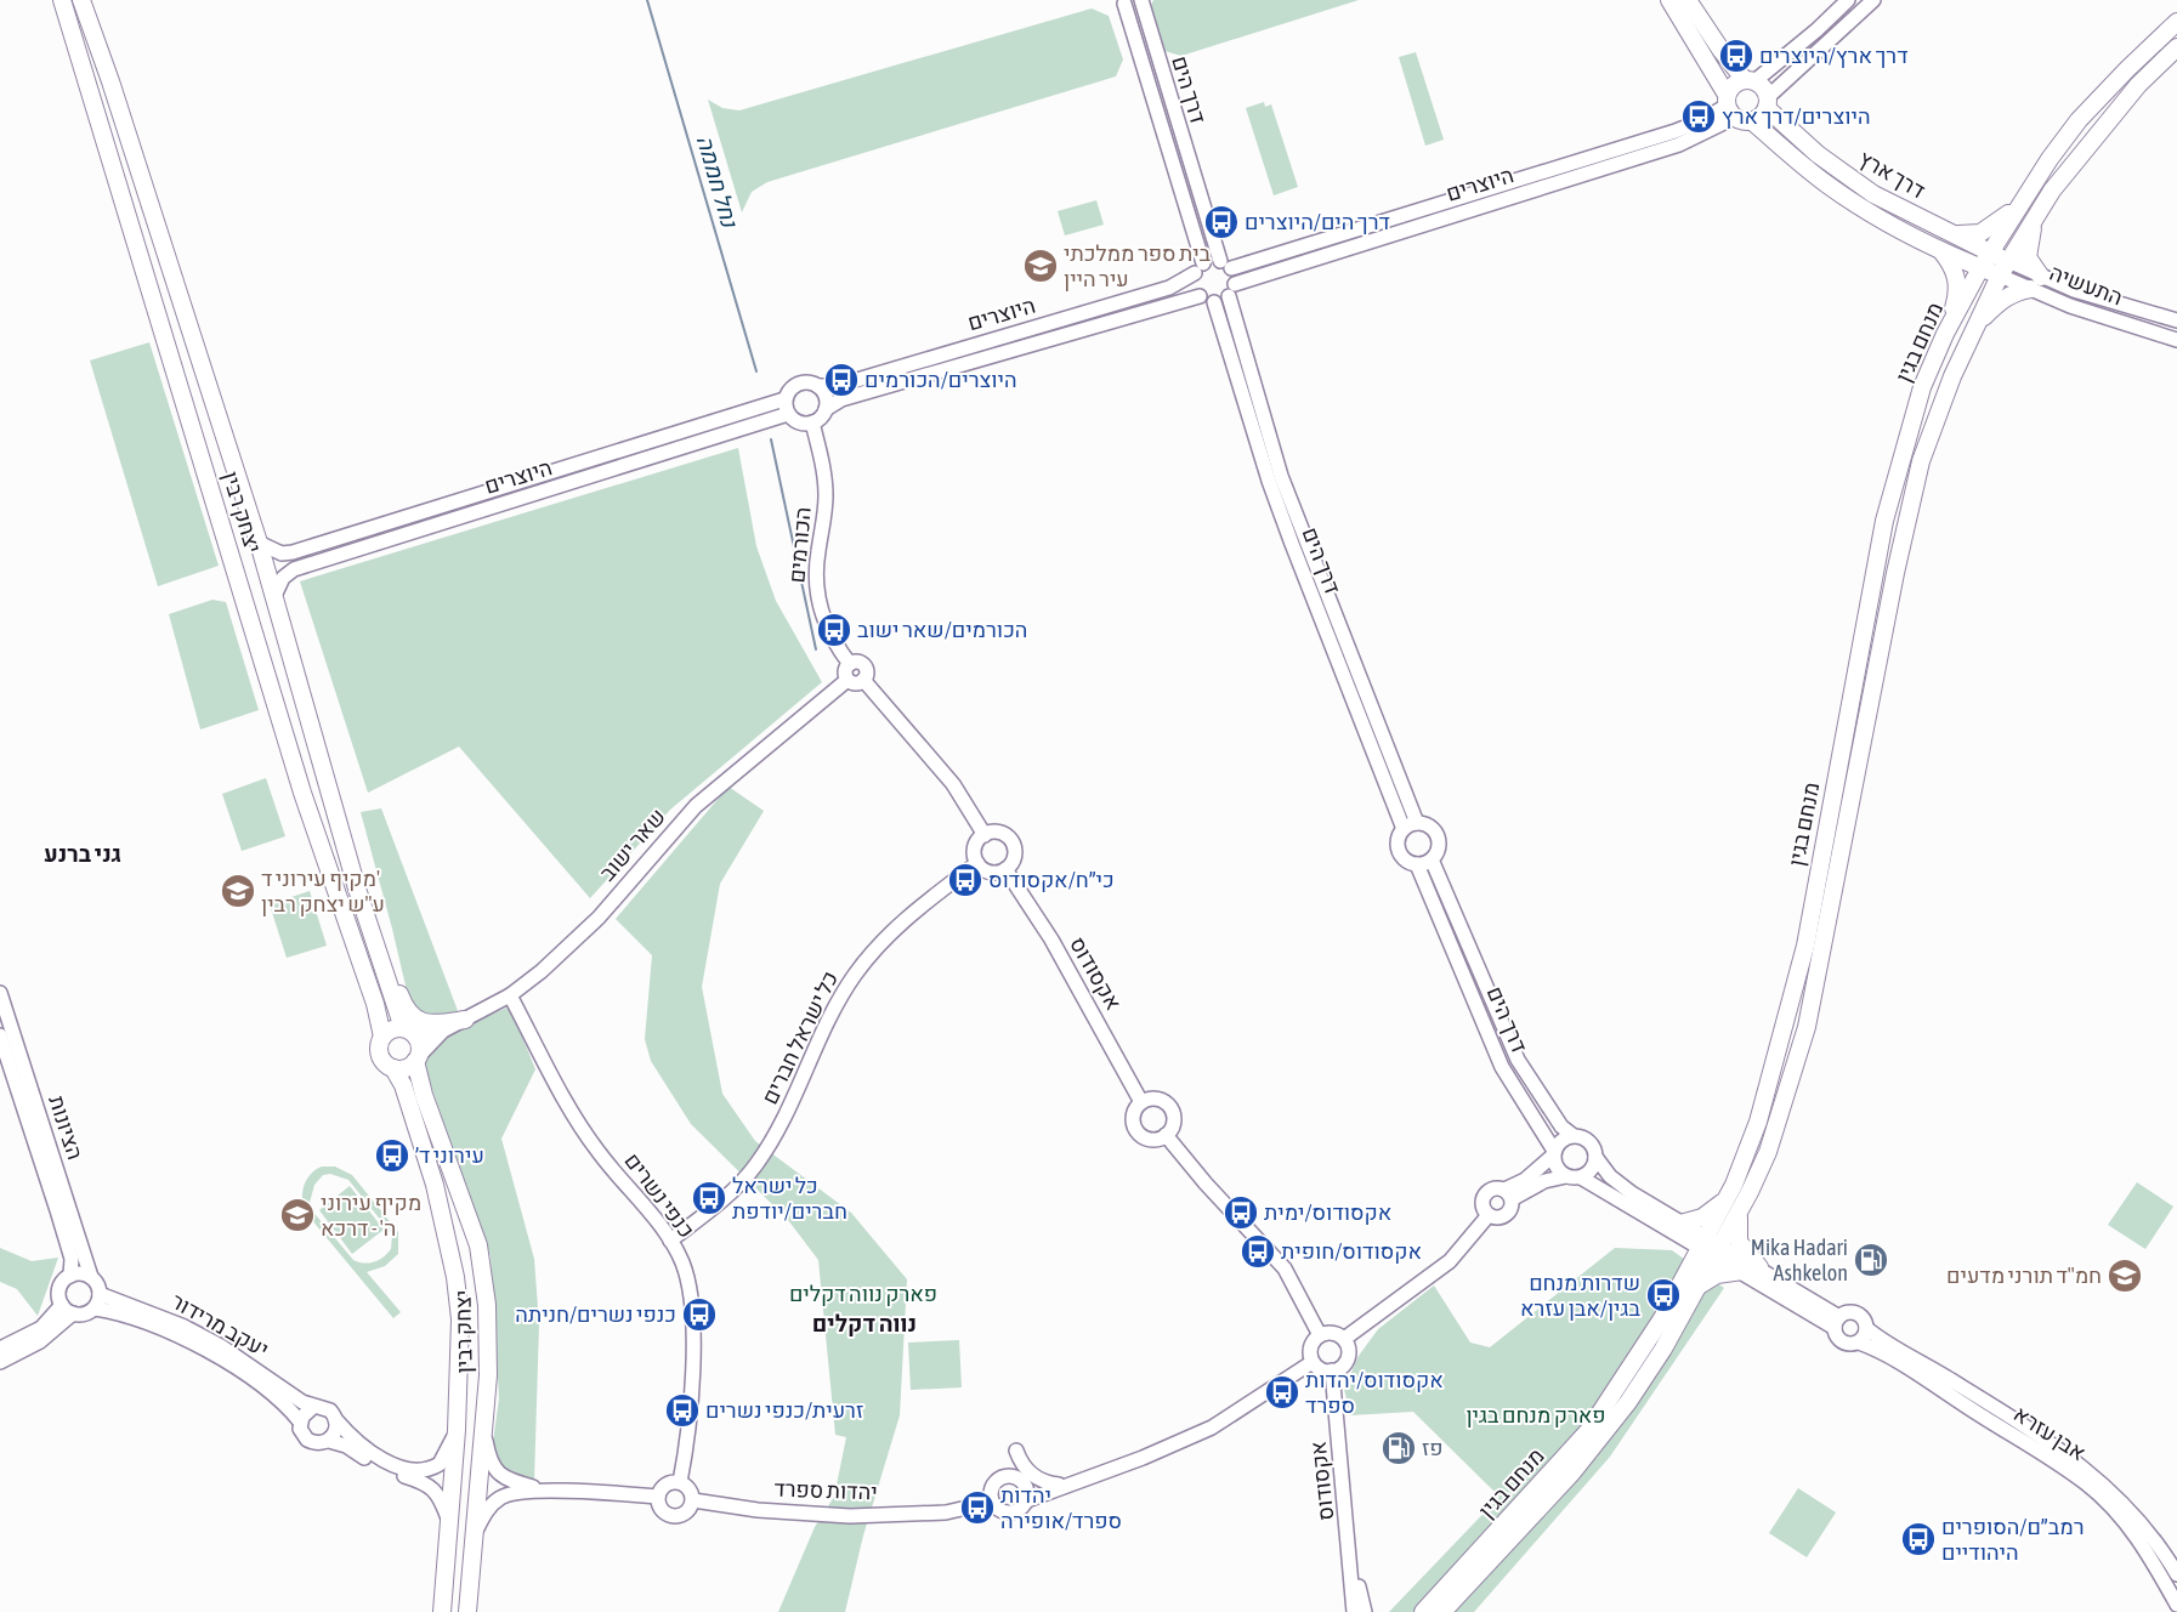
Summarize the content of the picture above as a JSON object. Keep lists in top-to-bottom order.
{
  "streets": {
    "main road": [
      "דרך ארץ",
      "התעשיה",
      "מנחם בגין",
      "יצחק רבין"
    ],
    "street": [
      "דרך הים",
      "היוצרים",
      "הכורמים",
      "שאר ישוב",
      "אקסודוס",
      "כל ישראל חברים",
      "הציונות",
      "כנפי נשרים",
      "יעקב מרידור",
      "אבן עזרא",
      "יהדות ספרד"
    ]
  },
  "crossings": [
    ["דרך הים", "היוצרים"],
    ["דרך ארץ", "היוצרים"],
    ["דרך ארץ", "התעשיה"],
    ["דרך ארץ", "מנחם בגין"],
    ["היוצרים", "יצחק רבין"],
    ["היוצרים", "הכורמים"],
    ["התעשיה", "מנחם בגין"],
    ["יצחק רבין", "שאר ישוב"],
    ["הכורמים", "שאר ישוב"],
    ["שאר ישוב", "כנפי נשרים"],
    ["אקסודוס", "כל ישראל חברים"],
    ["כל ישראל חברים", "כנפי נשרים"],
    ["הציונות", "יעקב מרידור"],
    ["כנפי נשרים", "יהדות ספרד"]
  ],
  "districts": ["גני ברנע", "נווה דקלים"],
  "water": ["נחל חממה"],
  "parks": ["פארק נווה דקלים", "פארק מנחם בגין"],
  "places": {
    "bus stop": [
      "דרך ארץ/היוצרים",
      "היוצרים/דרך ארץ",
      "דרך הים/היוצרים",
      "היוצרים/הכורמים",
      "הכורמים/שאר ישוב",
      "כי״ח/אקסודוס",
      "עירוני ד׳",
      "כל ישראל חברים/יודפת",
      "אקסודוס/ימית",
      "אקסודוס/חופית",
      "שדרות מנחם בגין/אבן עזרא",
      "כנפי נשרים/חניתה",
      "אקסודוס/יהדות ספרד",
      "זרעית/כנפי נשרים",
      "יהדות ספרד/אופירה",
      "רמב״ם/הסופרים היהודיים"
    ],
    "school or university": [
      "בית ספר ממלכתי עיר היין",
      "מקיף עירוני ד' ע\"ש יצחק רבין",
      "מקיף עירוני ה' - דרכא",
      "חמ\"ד תורני מדעים"
    ],
    "fuel station": ["Mika Hadari Ashkelon", "פז"]
  }
}
